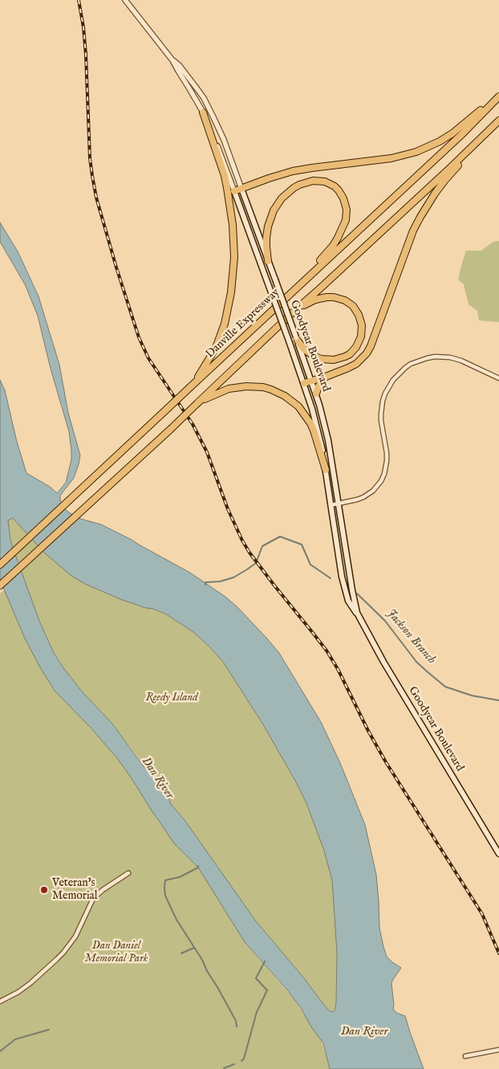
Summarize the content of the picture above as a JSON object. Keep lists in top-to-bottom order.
{
  "streets": {
    "highway": ["Danville Expressway"],
    "main road": ["Goodyear Boulevard"]
  },
  "water": ["Jackson Branch", "Dan River"],
  "parks": ["Reedy Island", "Dan Daniel Memorial Park"],
  "places": ["Veteran's Memorial"]
}
